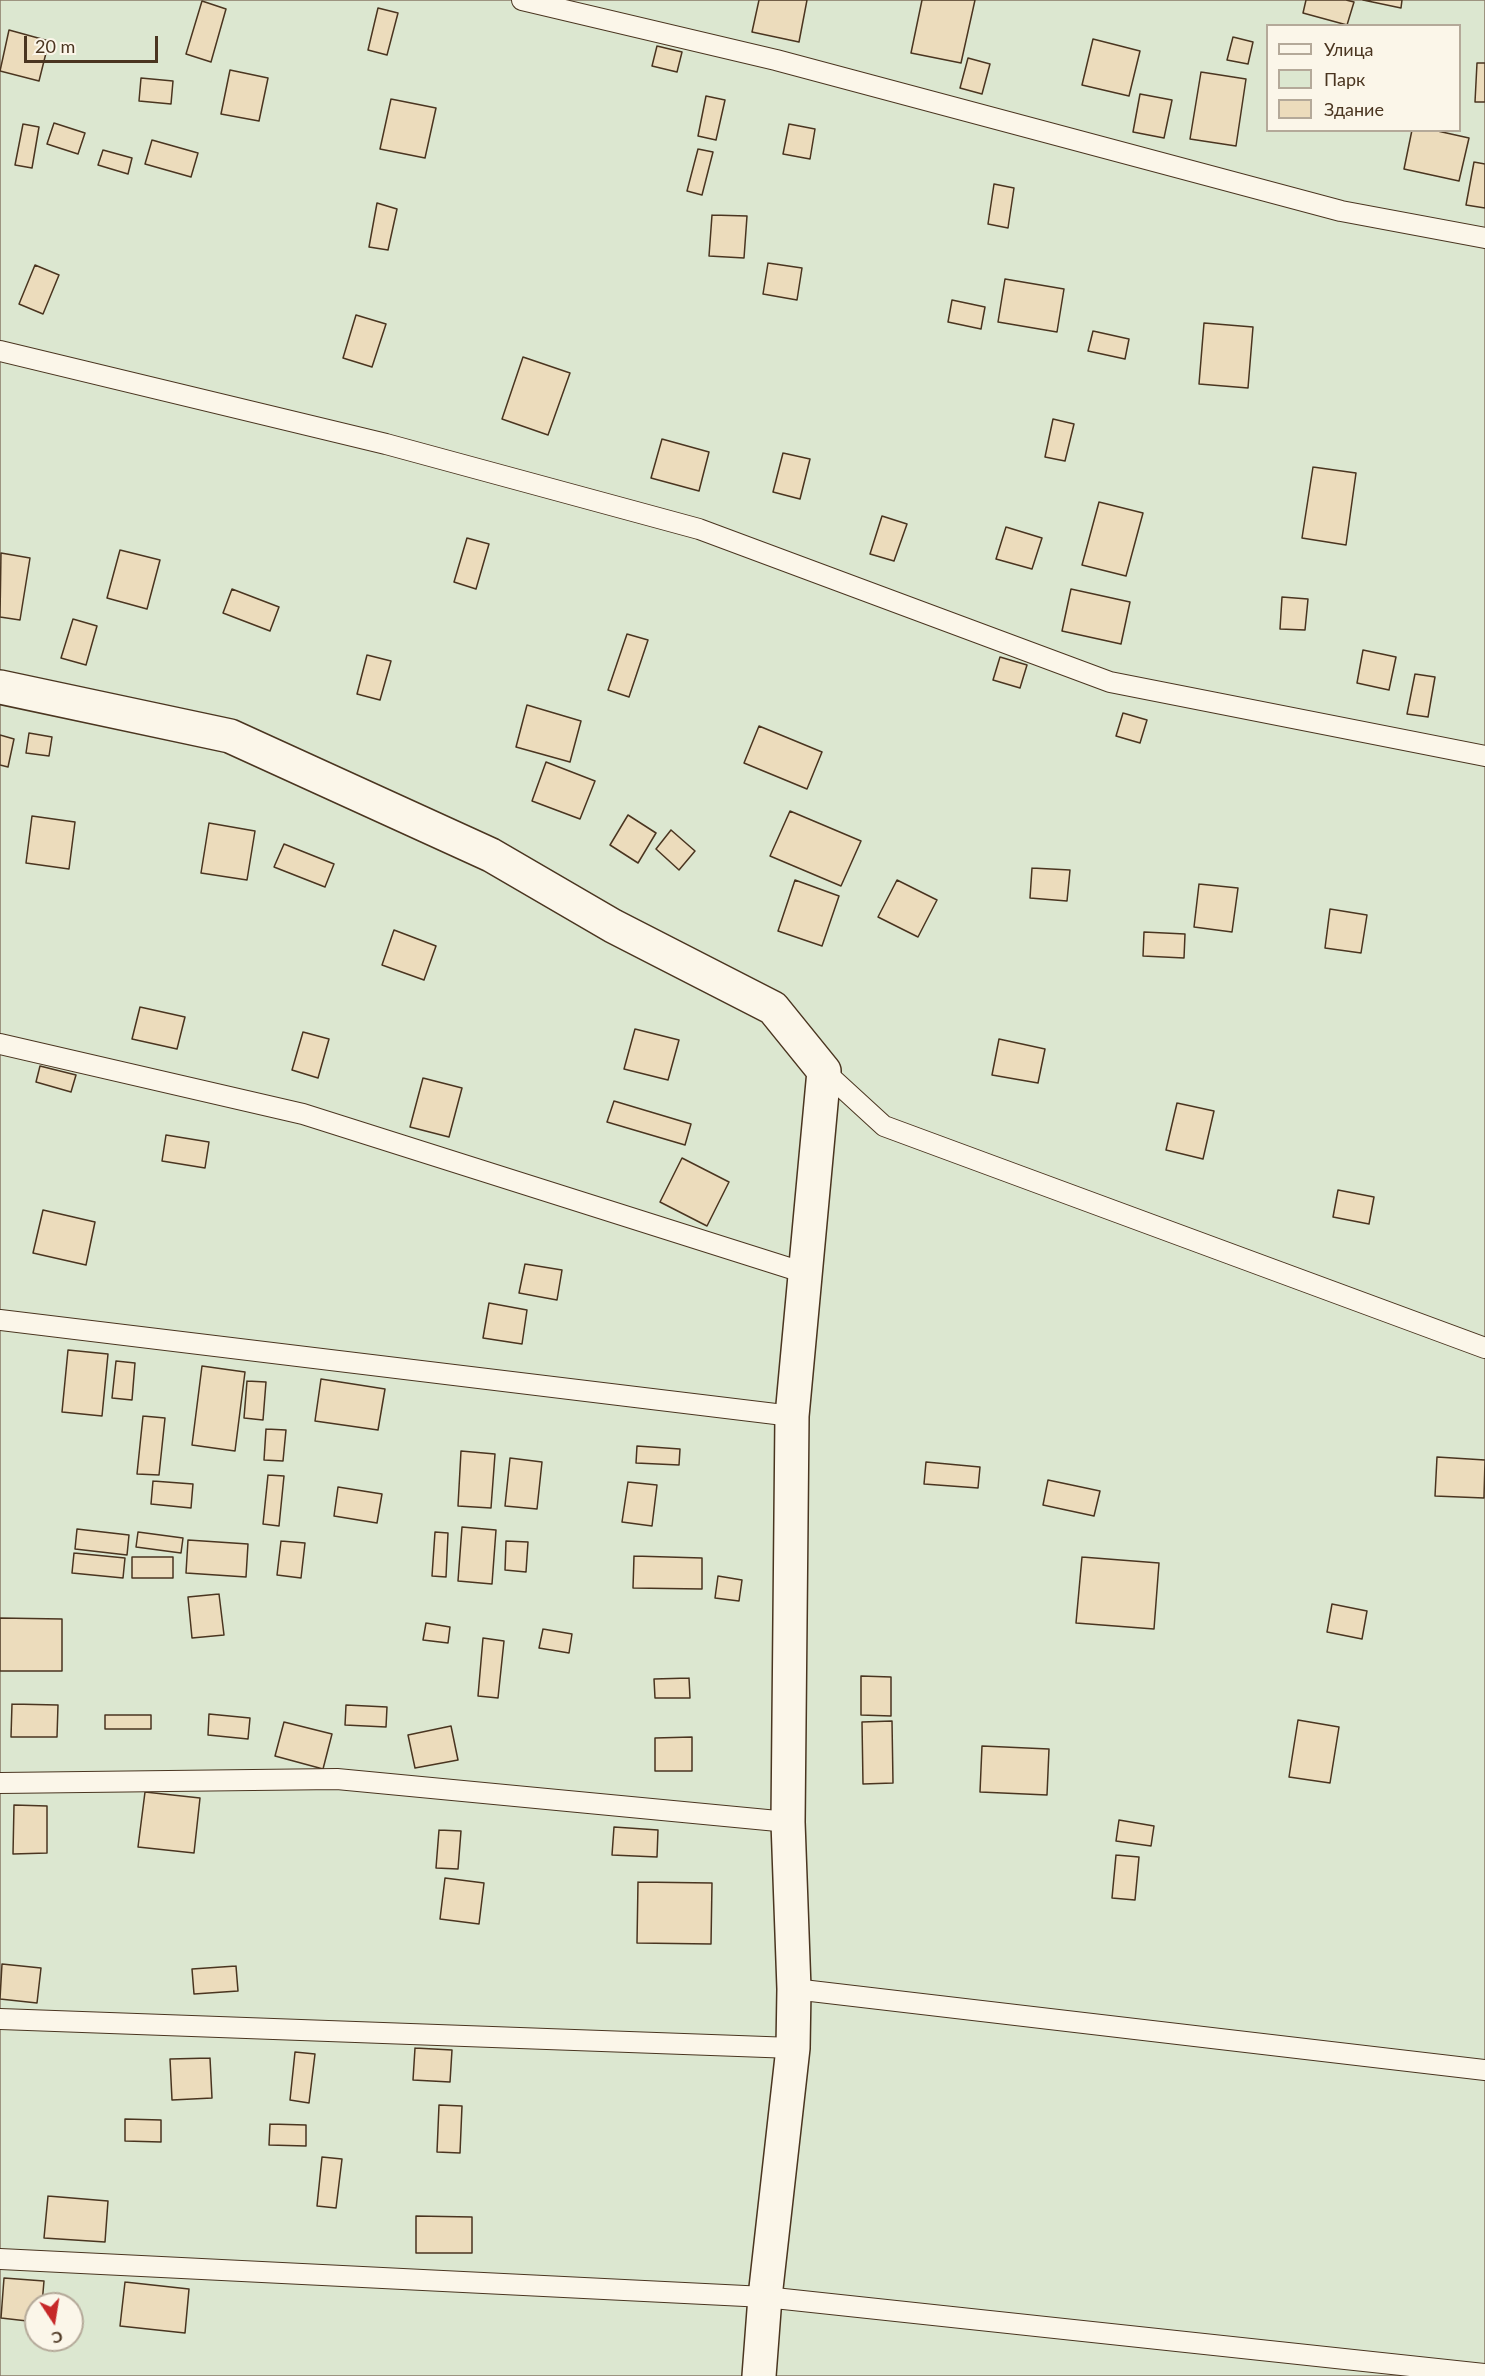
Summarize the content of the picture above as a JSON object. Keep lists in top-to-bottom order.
{
  "legend": ["Улица", "Парк", "Здание"],
  "scale_bar": "20 m",
  "north": "bottom"
}
